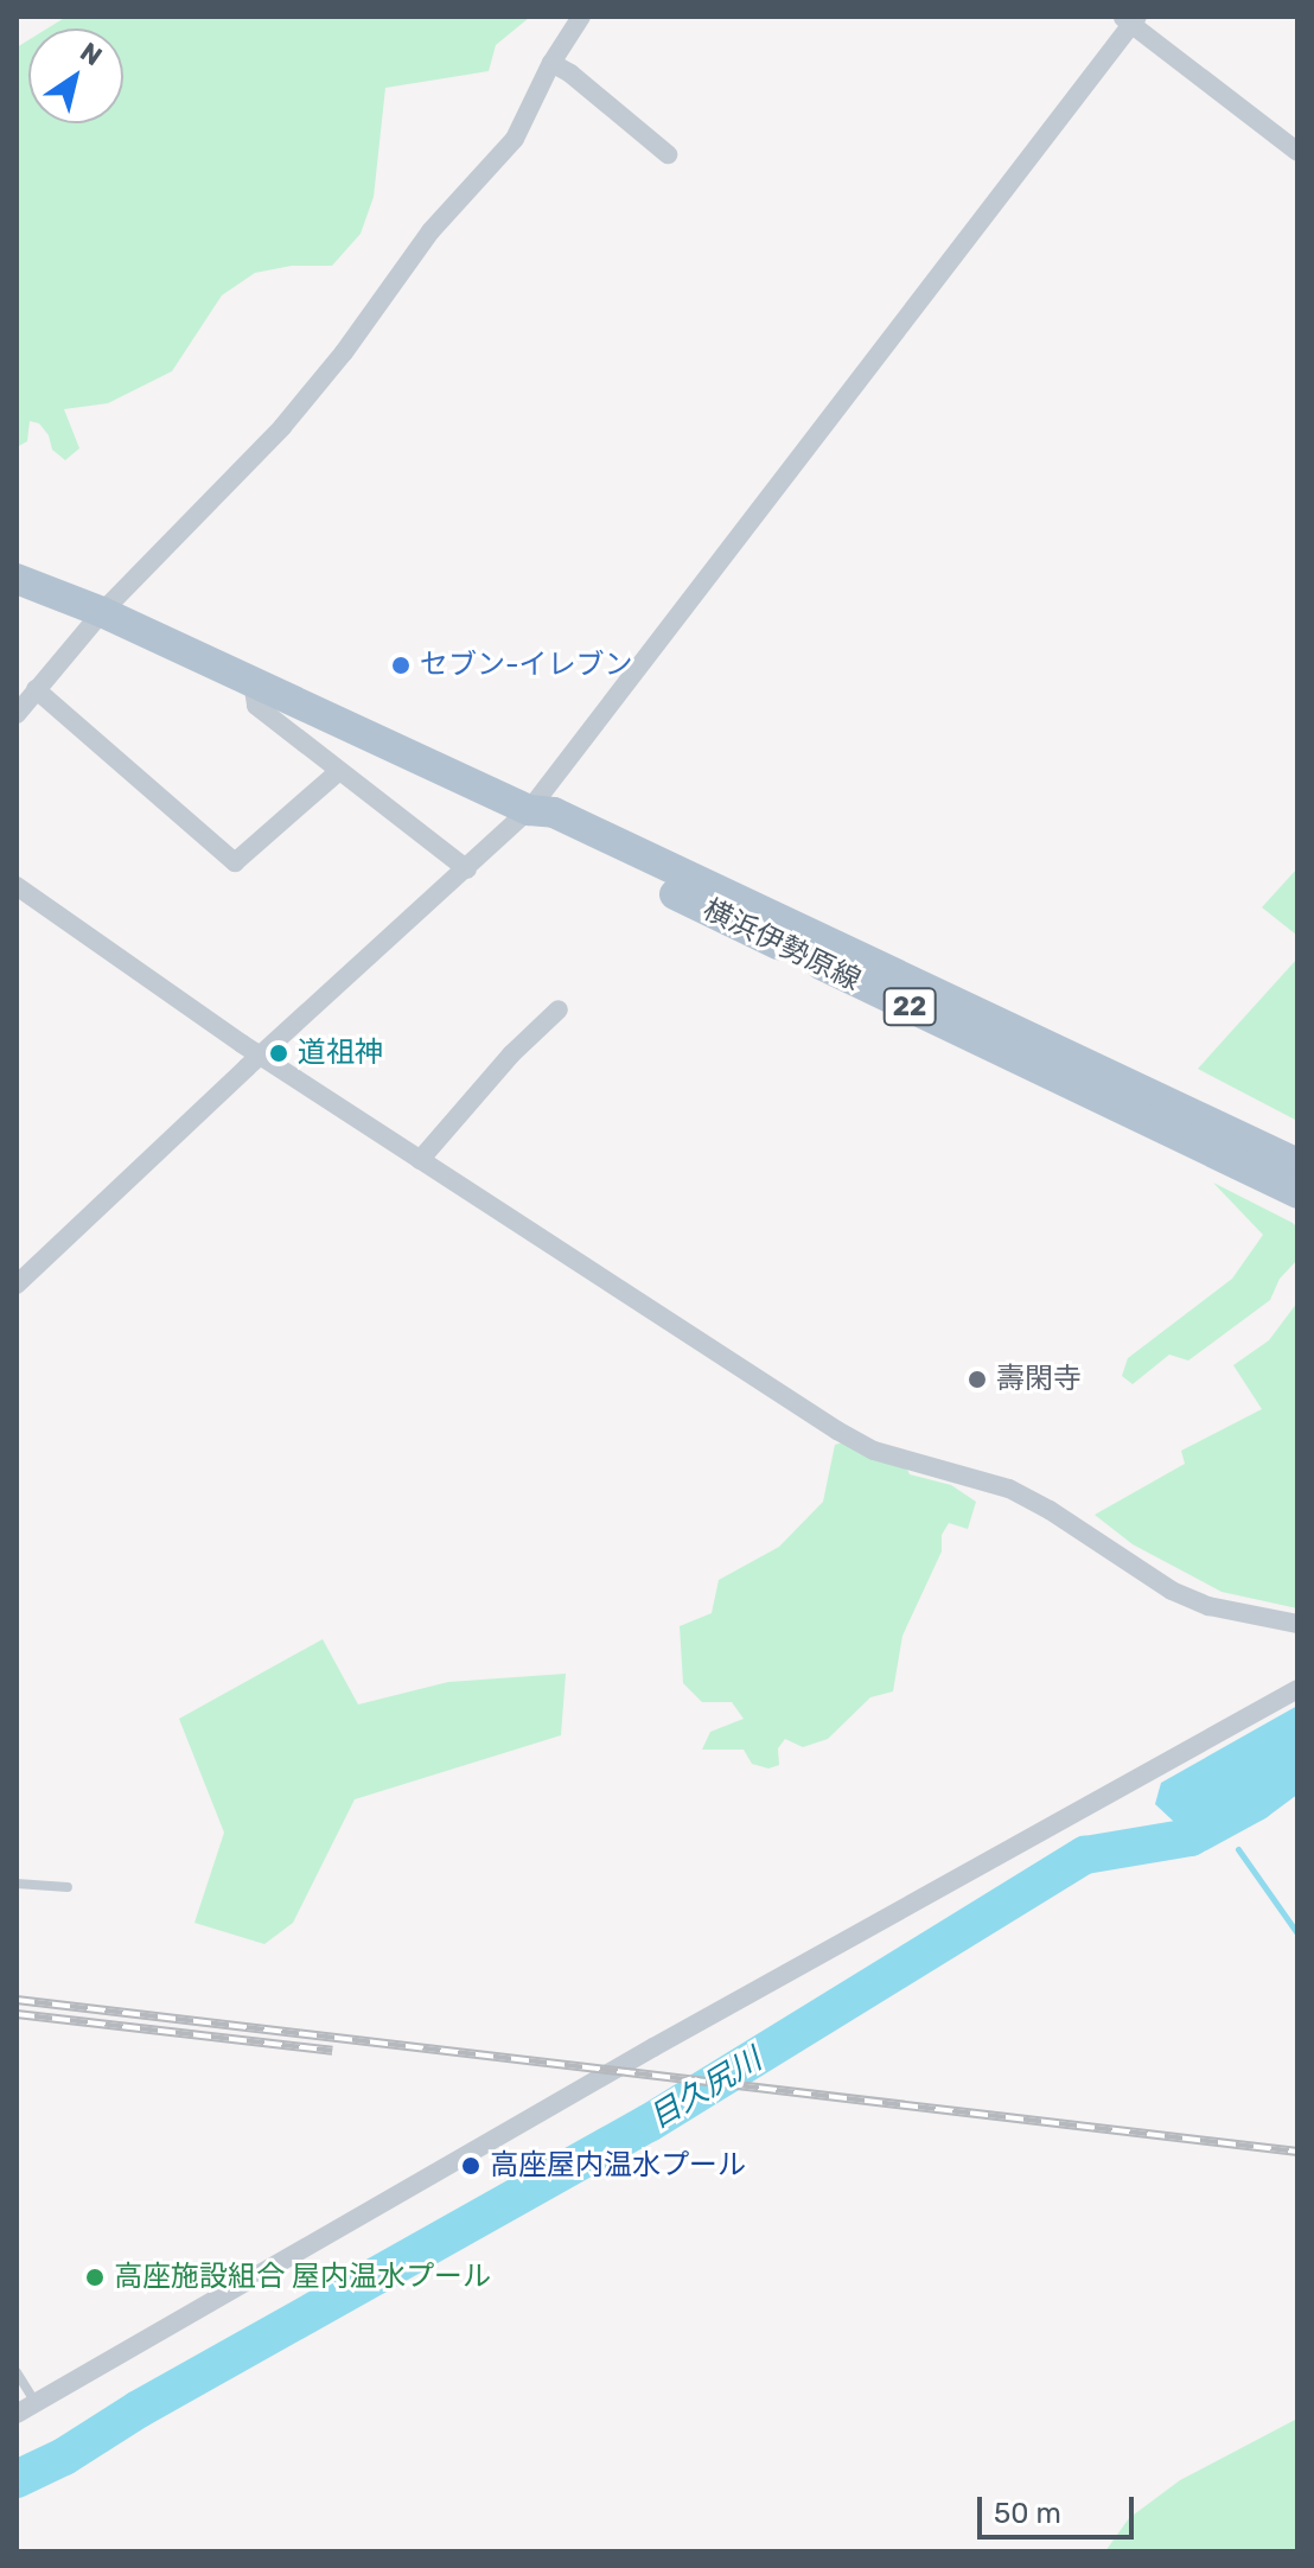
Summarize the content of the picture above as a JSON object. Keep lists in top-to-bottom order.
{
  "streets": {
    "main road": ["横浜伊勢原線", "22"]
  },
  "water": ["目久尻川"],
  "places": [
    "セブン-イレブン",
    "道祖神",
    "壽閑寺",
    "高座屋内温水プール",
    "高座施設組合 屋内温水プール"
  ],
  "scale_bar": "50 m",
  "north": "top right"
}
